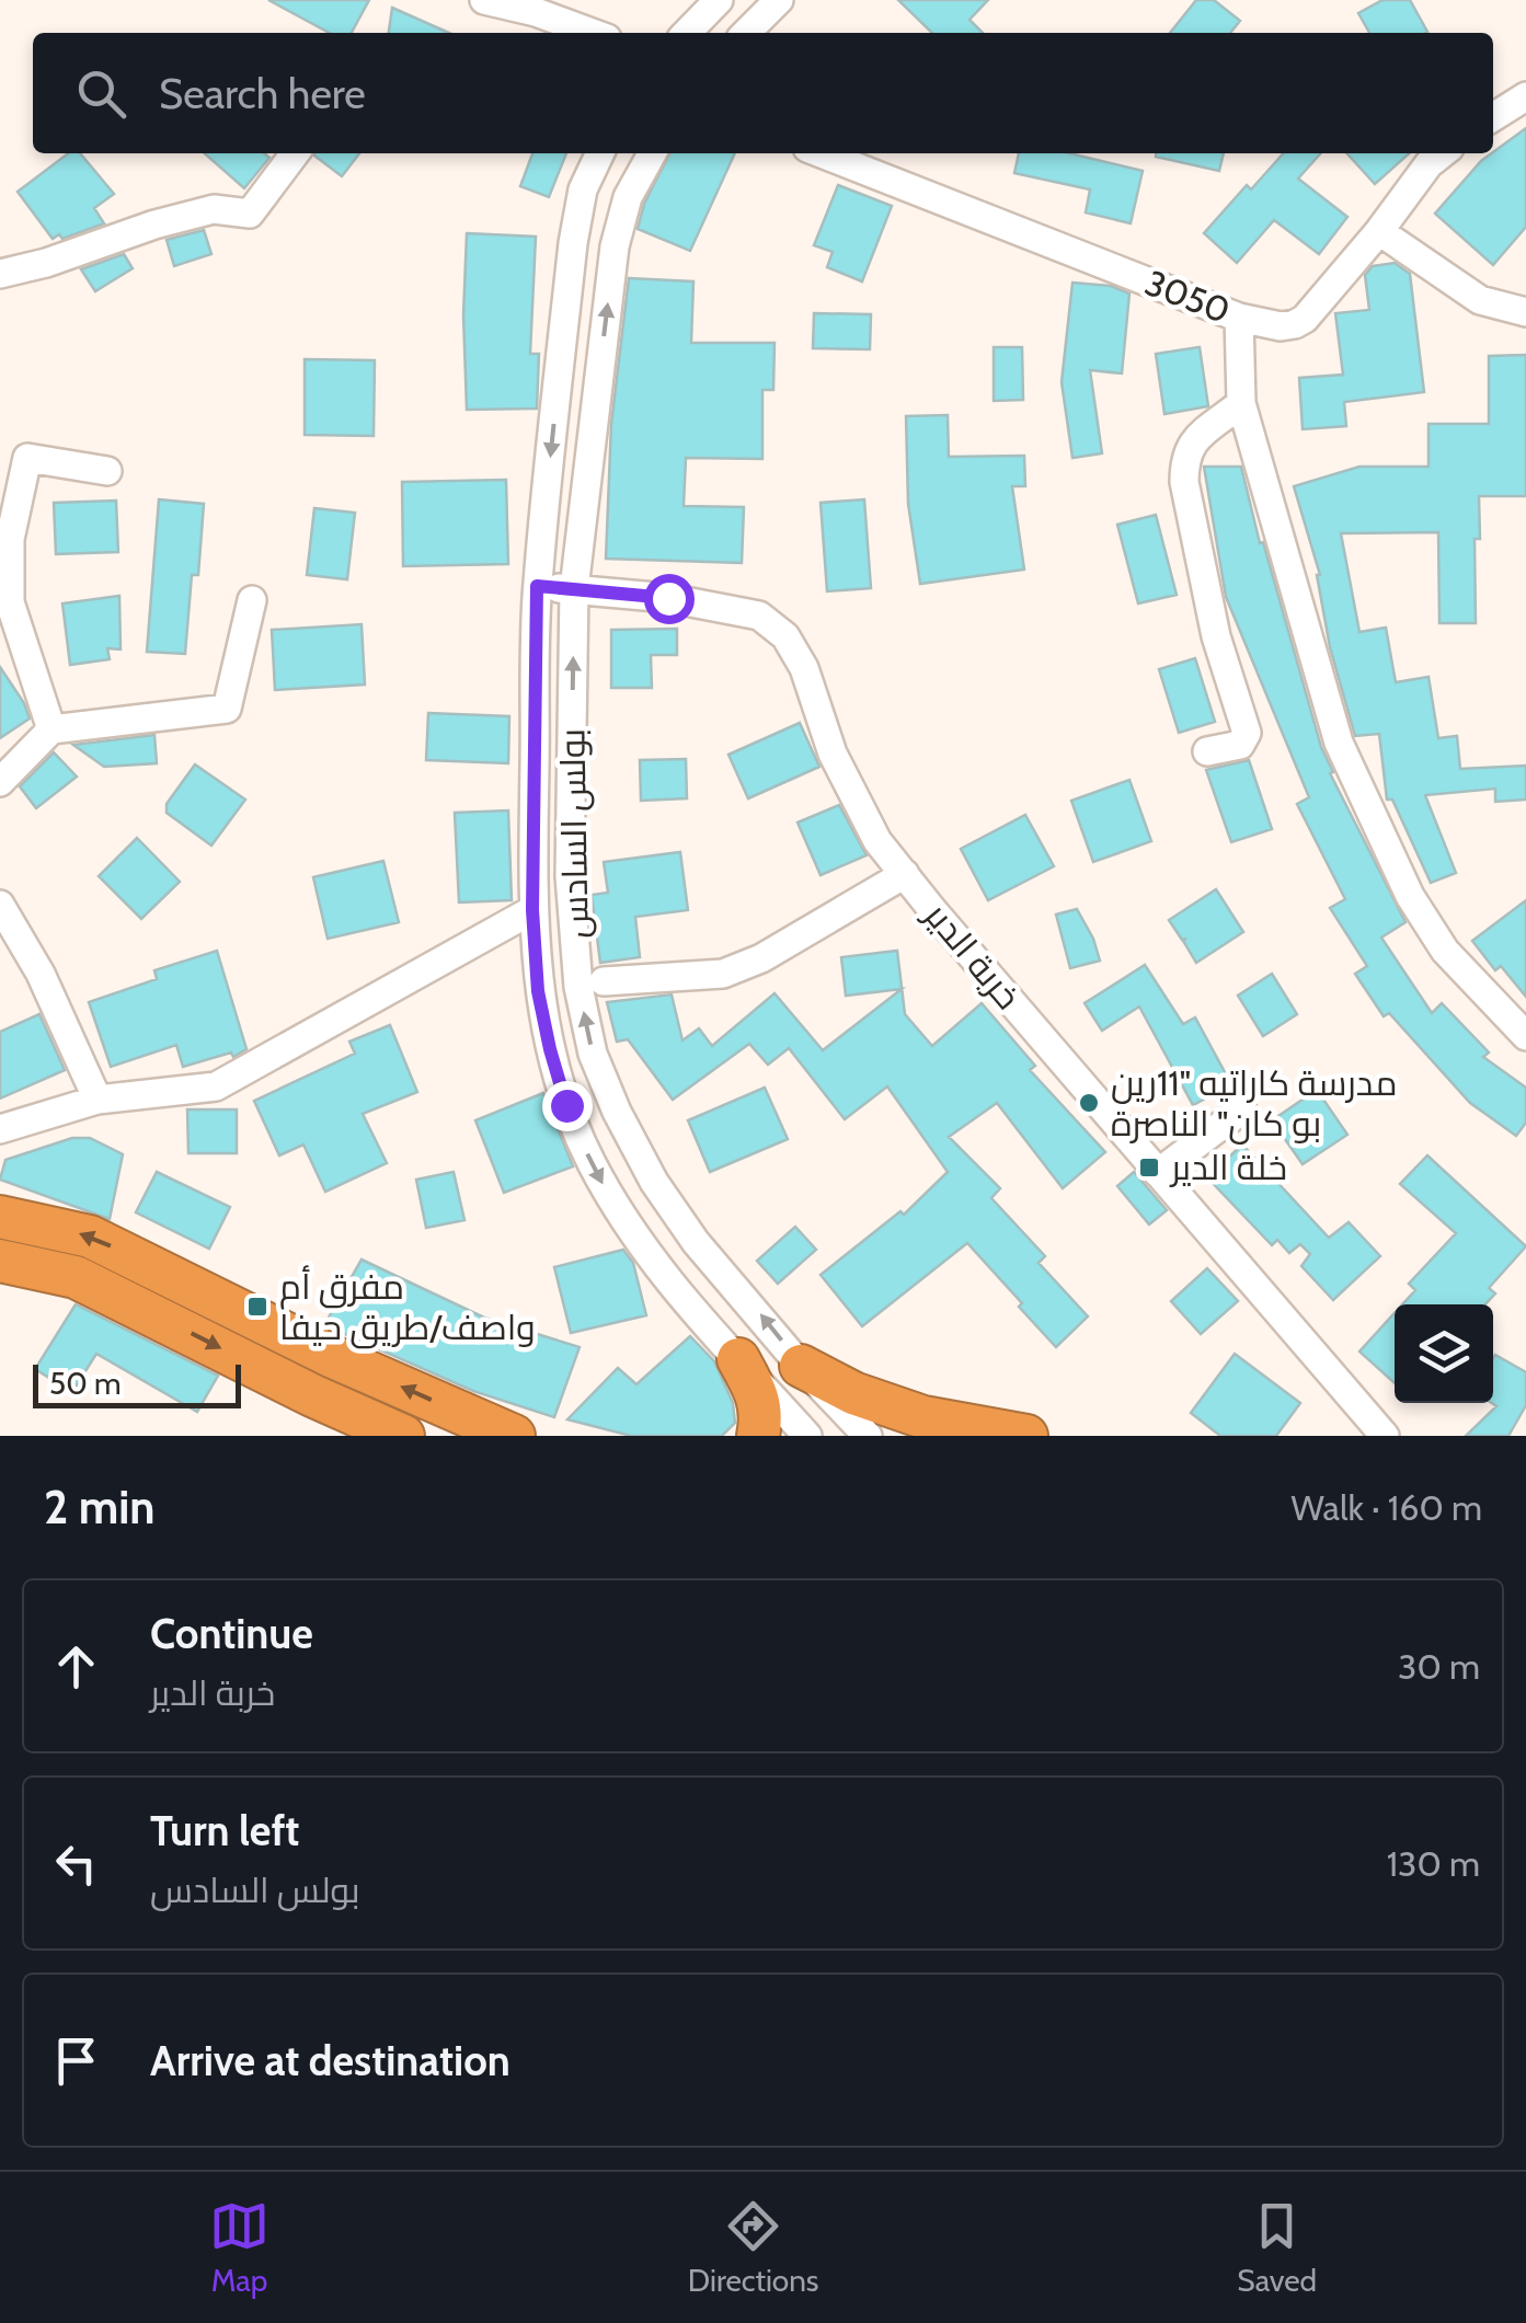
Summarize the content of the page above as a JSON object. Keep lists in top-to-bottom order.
{
  "streets": {
    "street": ["3050", "بولس السادس", "خربة الدير"]
  },
  "crossings": [
    ["بولس السادس", "خربة الدير"]
  ],
  "places": {
    "other": ["مدرسة كاراتيه \"11رين بو كان\" الناصرة"],
    "transit": ["خلة الدير", "مفرق أم واصف/طريق حيفا"]
  },
  "scale_bar": "50 m",
  "page": {
    "search": "Search here",
    "scale": "50 m",
    "heading": ["2 min", "Walk · 160 m"],
    "list": [
      ["Continue", "خربة الدير", "30 m"],
      ["Turn left", "بولس السادس", "130 m"],
      "Arrive at destination"
    ],
    "nav": ["Map", "Directions", "Saved"]
  }
}
